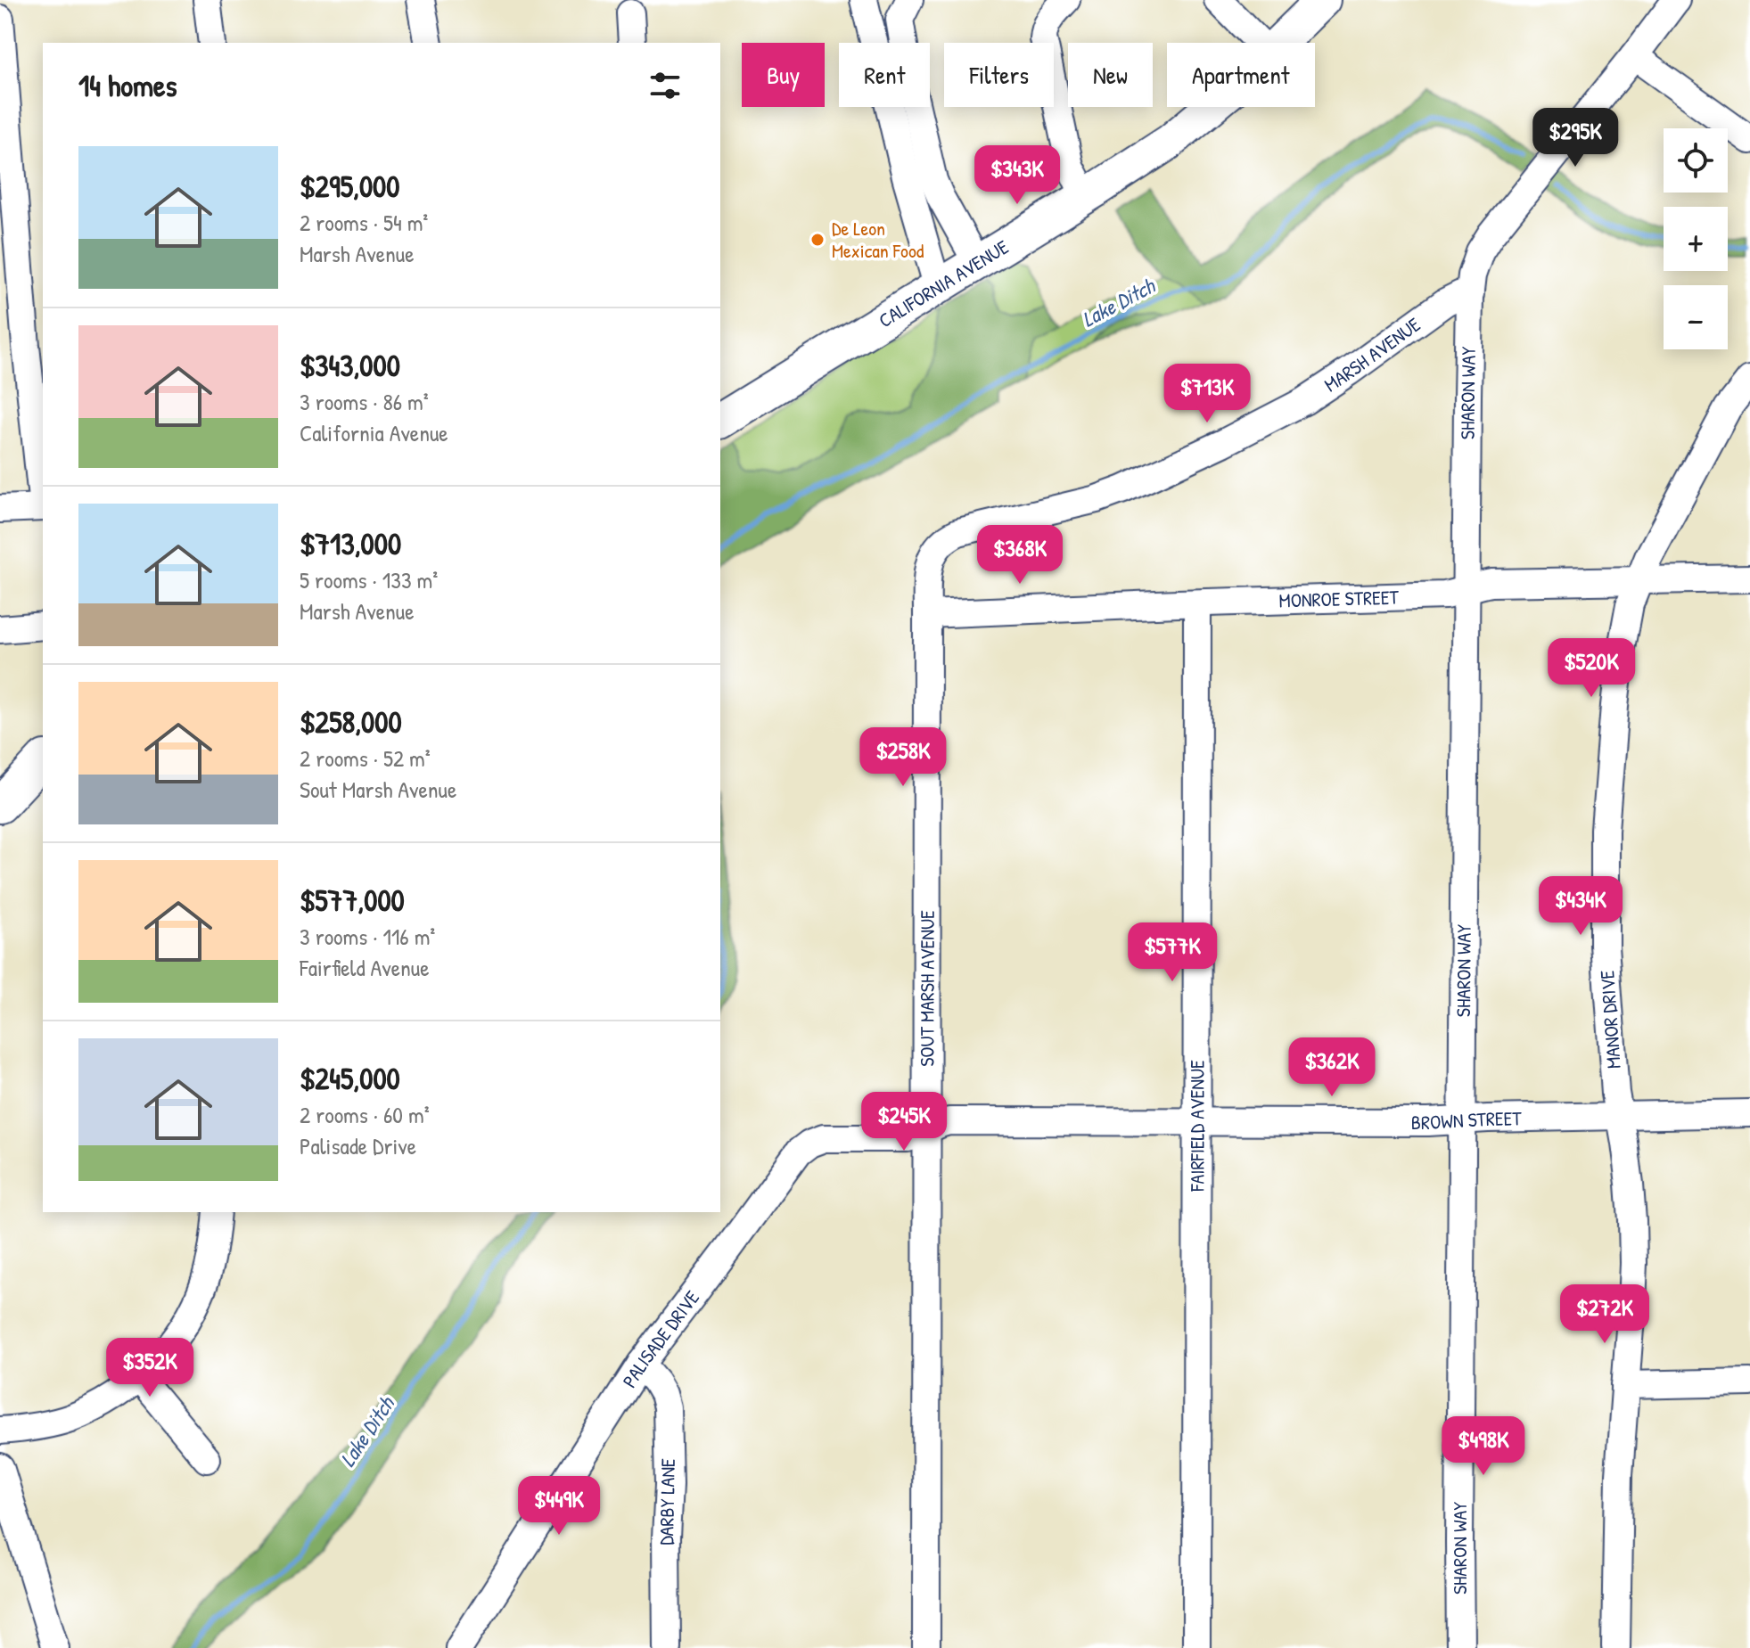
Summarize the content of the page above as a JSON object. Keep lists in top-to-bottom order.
{
  "streets": {
    "main road": ["CALIFORNIA AVENUE"],
    "street": [
      "MARSH AVENUE",
      "SHARON WAY",
      "MONROE STREET",
      "SOUT MARSH AVENUE",
      "MANOR DRIVE",
      "BROWN STREET",
      "FAIRFIELD AVENUE",
      "PALISADE DRIVE",
      "DARBY LANE"
    ]
  },
  "crossings": [
    ["MARSH AVENUE", "SHARON WAY"],
    ["MARSH AVENUE", "SOUT MARSH AVENUE"],
    ["SHARON WAY", "MONROE STREET"],
    ["SHARON WAY", "BROWN STREET"],
    ["MONROE STREET", "SOUT MARSH AVENUE"],
    ["MONROE STREET", "MANOR DRIVE"],
    ["MONROE STREET", "FAIRFIELD AVENUE"],
    ["SOUT MARSH AVENUE", "BROWN STREET"],
    ["SOUT MARSH AVENUE", "PALISADE DRIVE"],
    ["MANOR DRIVE", "BROWN STREET"],
    ["BROWN STREET", "FAIRFIELD AVENUE"],
    ["BROWN STREET", "PALISADE DRIVE"],
    ["PALISADE DRIVE", "DARBY LANE"]
  ],
  "water": ["Lake Ditch"],
  "places": ["De Leon Mexican Food"],
  "page": {
    "chip": [
      "Buy",
      "Rent",
      "Filters",
      "New",
      "Apartment"
    ],
    "heading": "14 homes",
    "price": [
      "$295K",
      "$343K",
      "$713K",
      "$368K",
      "$520K",
      "$258K",
      "$434K",
      "$577K",
      "$362K",
      "$245K",
      "$272K",
      "$352K",
      "$498K",
      "$449K"
    ],
    "map_buttons": ["+", "−"],
    "list": [
      {
        "name": "$295,000",
        "note": "2 rooms · 54 m² · Marsh Avenue"
      },
      {
        "name": "$343,000",
        "note": "3 rooms · 86 m² · California Avenue"
      },
      {
        "name": "$713,000",
        "note": "5 rooms · 133 m² · Marsh Avenue"
      },
      {
        "name": "$258,000",
        "note": "2 rooms · 52 m² · Sout Marsh Avenue"
      },
      {
        "name": "$577,000",
        "note": "3 rooms · 116 m² · Fairfield Avenue"
      },
      {
        "name": "$245,000",
        "note": "2 rooms · 60 m² · Palisade Drive"
      }
    ]
  }
}
